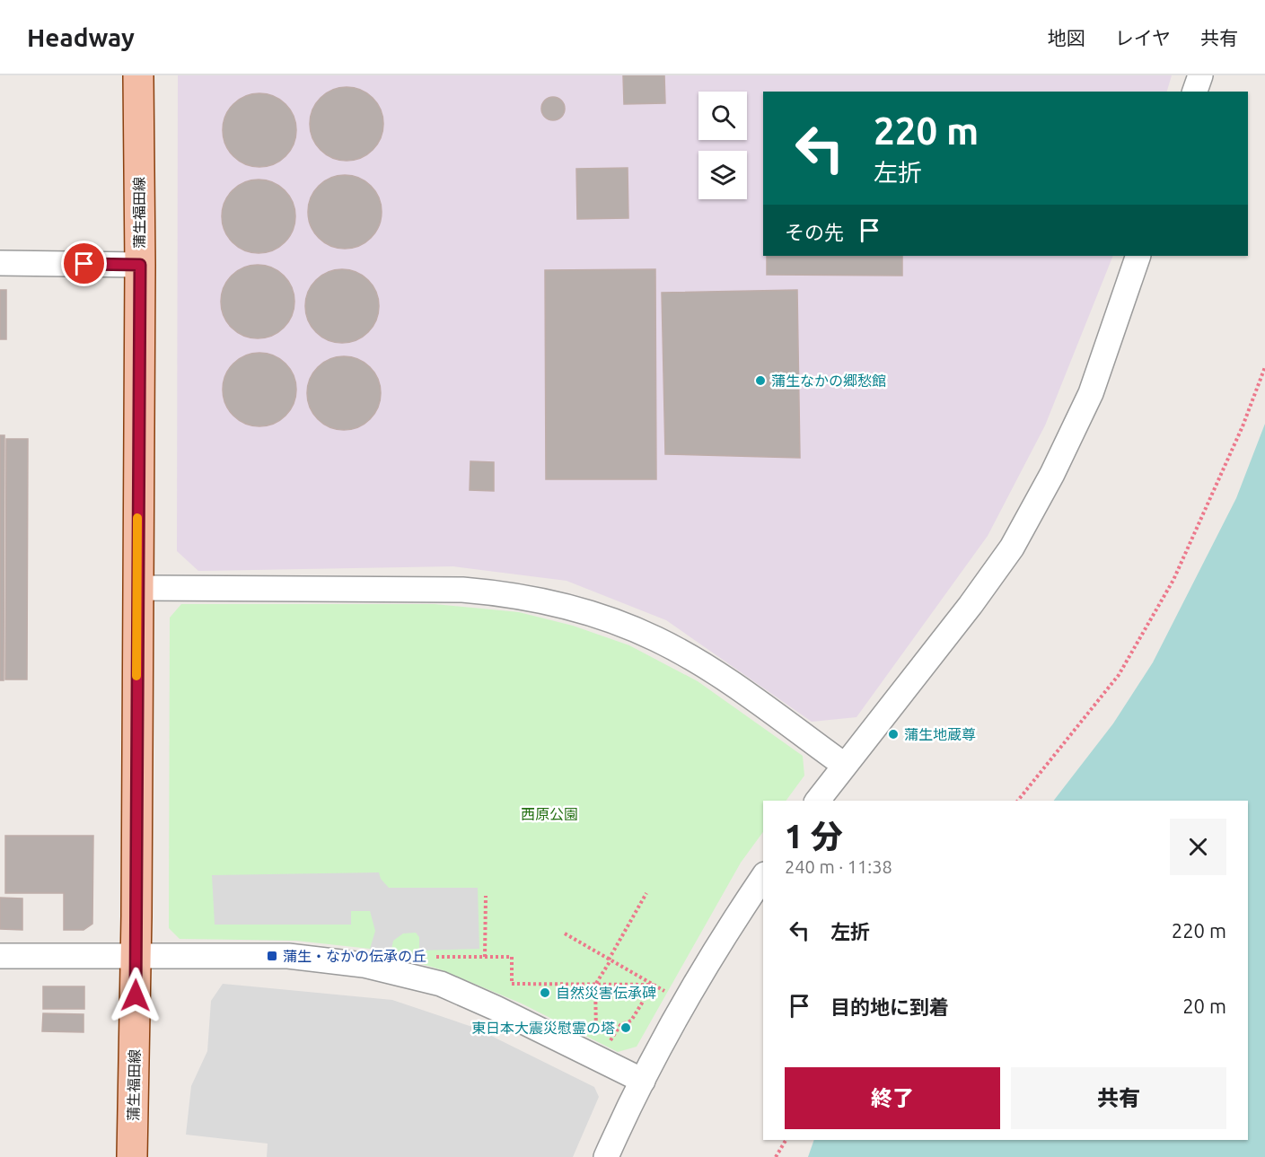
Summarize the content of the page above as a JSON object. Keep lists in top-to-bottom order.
{
  "streets": {
    "main road": ["蒲生福田線"]
  },
  "parks": ["西原公園"],
  "places": {
    "other": [
      "蒲生なかの郷愁館",
      "蒲生地蔵尊",
      "自然災害伝承碑",
      "東日本大震災慰霊の塔"
    ],
    "transit": ["蒲生・なかの伝承の丘"]
  },
  "page": {
    "header": "Headway",
    "nav": ["地図", "レイヤ", "共有"],
    "turn": ["220 m", "左折"],
    "then": "その先",
    "heading": ["1 分", "240 m · 11:38"],
    "list": [
      {
        "name": "左折",
        "value": "220 m"
      },
      {
        "name": "目的地に到着",
        "value": "20 m"
      }
    ],
    "buttons": ["終了", "共有"]
  }
}
